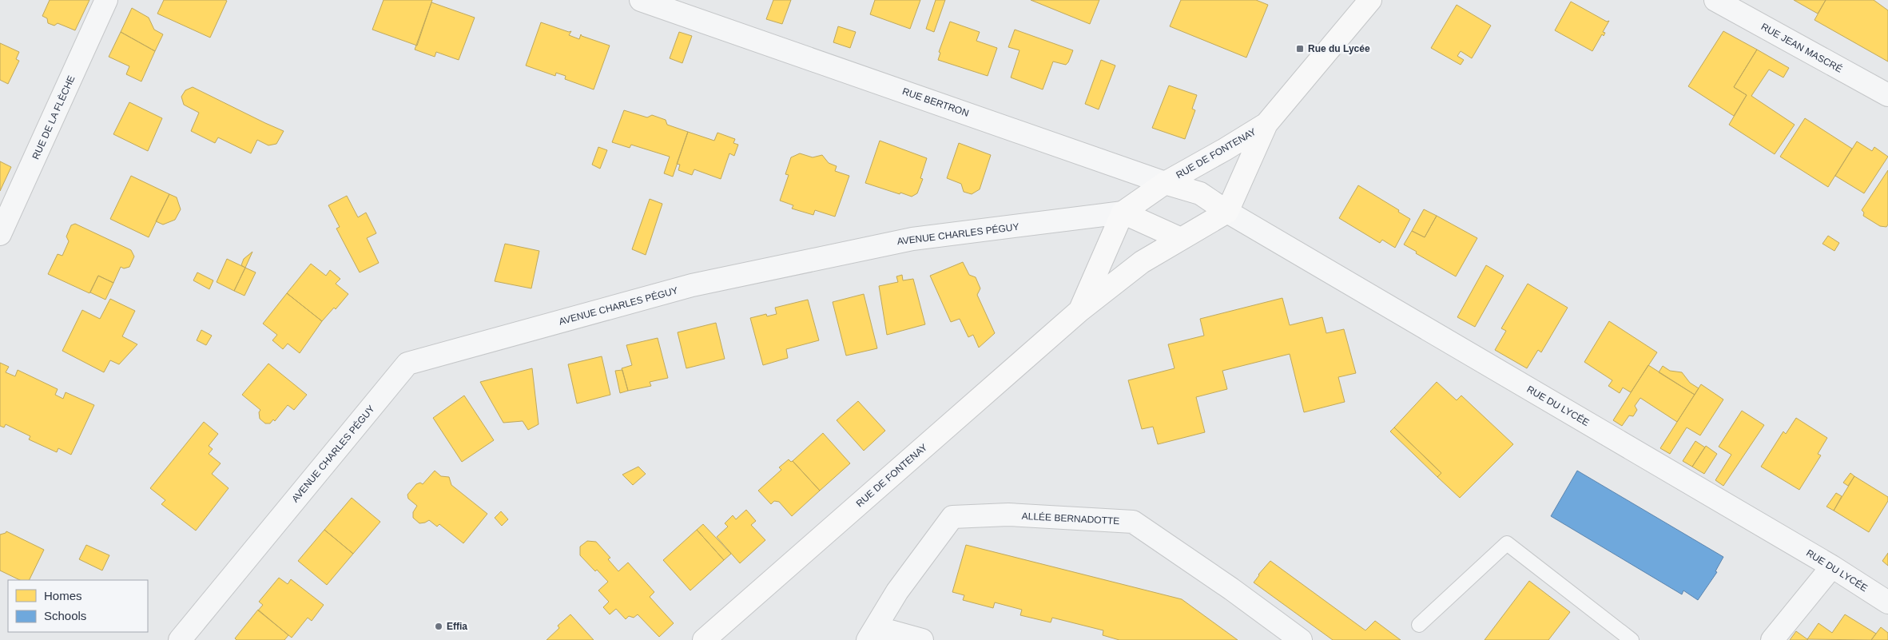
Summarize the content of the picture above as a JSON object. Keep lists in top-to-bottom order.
{
  "streets": {
    "main road": ["RUE BERTRON", "RUE DE FONTENAY"],
    "street": [
      "RUE JEAN MASCRÉ",
      "RUE DE LA FLÈCHE",
      "AVENUE CHARLES PÉGUY",
      "RUE DU LYCÉE",
      "ALLÉE BERNADOTTE"
    ]
  },
  "crossings": [
    ["RUE BERTRON", "RUE DE FONTENAY"],
    ["RUE BERTRON", "RUE DU LYCÉE"],
    ["RUE DE FONTENAY", "AVENUE CHARLES PÉGUY"],
    ["RUE DE FONTENAY", "RUE DU LYCÉE"]
  ],
  "places": {
    "transit": ["Rue du Lycée"],
    "other": ["Effia"]
  },
  "legend": ["Homes", "Schools"]
}
